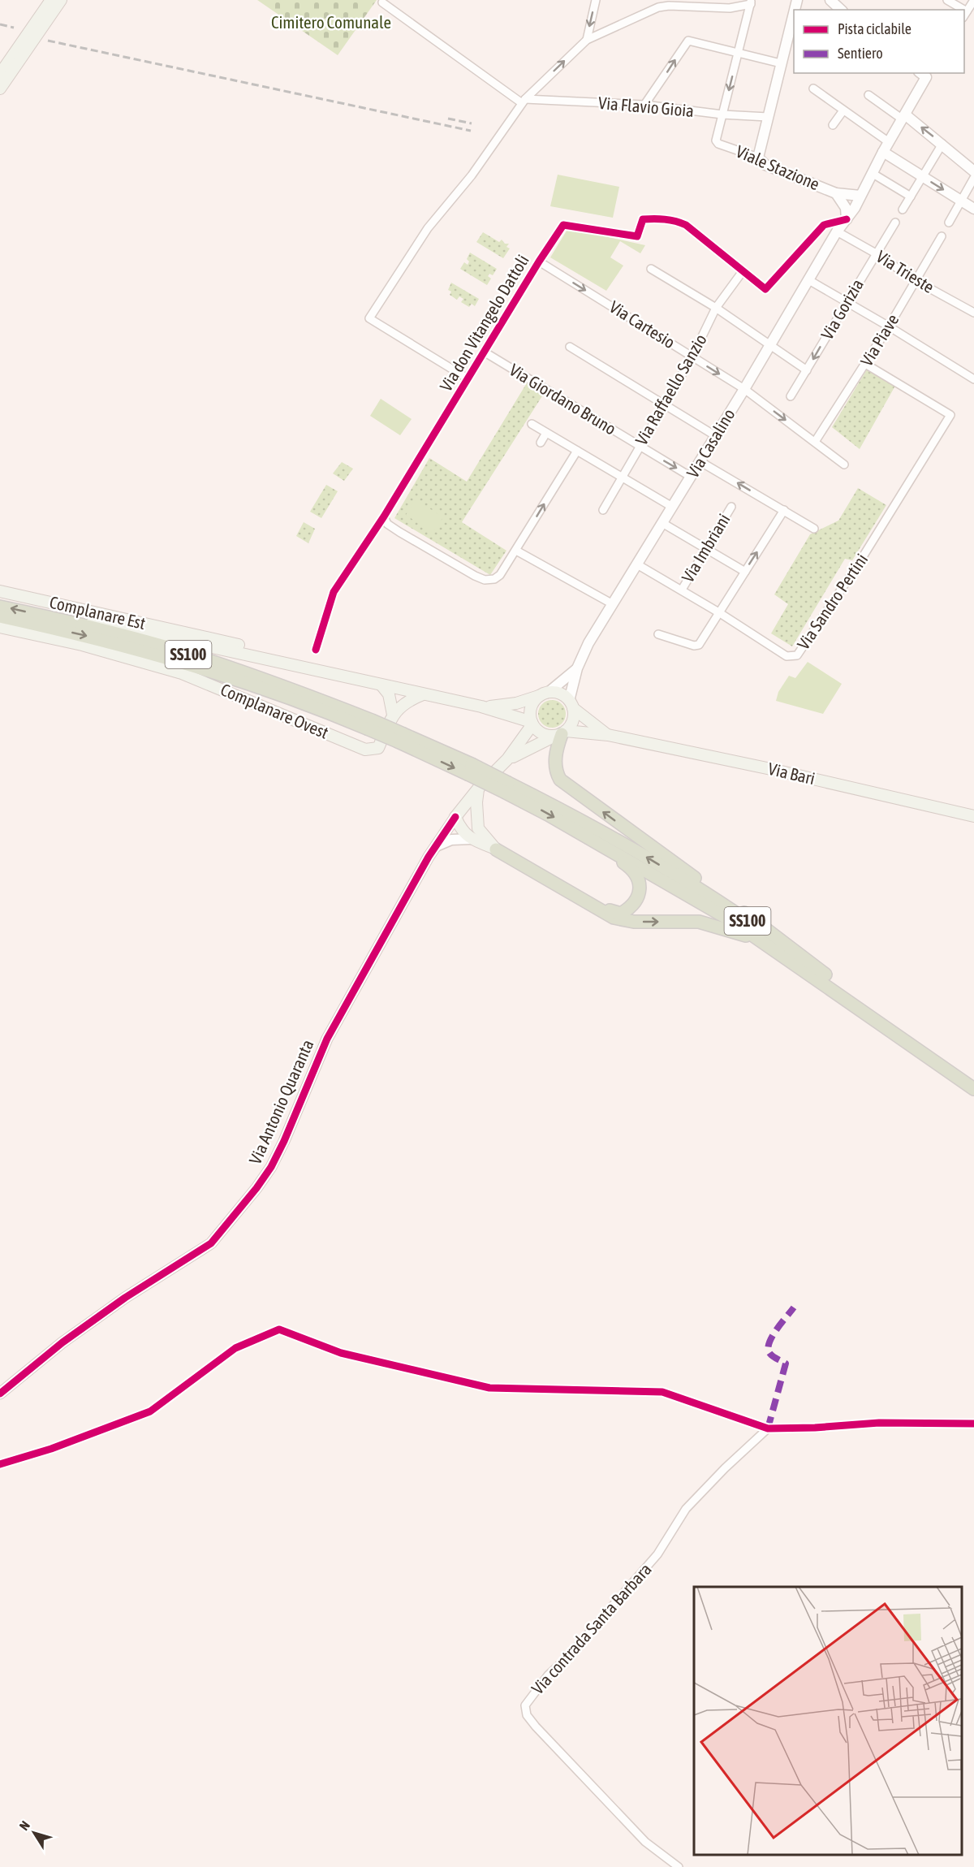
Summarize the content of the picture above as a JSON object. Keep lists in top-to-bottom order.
{
  "streets": {
    "highway": ["SS100"],
    "main road": ["Complanare Est", "Complanare Ovest", "Via Bari"],
    "street": [
      "Via Flavio Gioia",
      "Viale Stazione",
      "Via Trieste",
      "Via Gorizia",
      "Via don Vitangelo Dattoli",
      "Via Cartesio",
      "Via Piave",
      "Via Raffaello Sanzio",
      "Via Giordano Bruno",
      "Via Casalino",
      "Via Imbriani",
      "Via Sandro Pertini",
      "Via Antonio Quaranta",
      "Via contrada Santa Barbara"
    ]
  },
  "crossings": [
    ["Via Flavio Gioia", "Viale Stazione"],
    ["Viale Stazione", "Via Casalino"],
    ["Via Trieste", "Via Gorizia"],
    ["Via Trieste", "Via Piave"],
    ["Via Trieste", "Via Casalino"],
    ["Via don Vitangelo Dattoli", "Via Cartesio"],
    ["Via don Vitangelo Dattoli", "Via Raffaello Sanzio"],
    ["Via don Vitangelo Dattoli", "Via Giordano Bruno"],
    ["Via Cartesio", "Via Piave"],
    ["Via Cartesio", "Via Raffaello Sanzio"],
    ["Via Cartesio", "Via Casalino"],
    ["Via Piave", "Via Sandro Pertini"],
    ["Via Raffaello Sanzio", "Via Giordano Bruno"],
    ["Via Giordano Bruno", "Via Casalino"],
    ["Via Casalino", "Via Sandro Pertini"],
    ["Via Casalino", "SS100"],
    ["Via Casalino", "Via Bari"],
    ["Via Imbriani", "Via Sandro Pertini"],
    ["SS100", "Via Bari"]
  ],
  "one_way": ["Via Gorizia"],
  "parks": ["Cimitero Comunale"],
  "legend": ["Pista ciclabile", "Sentiero"],
  "north": "top left"
}
